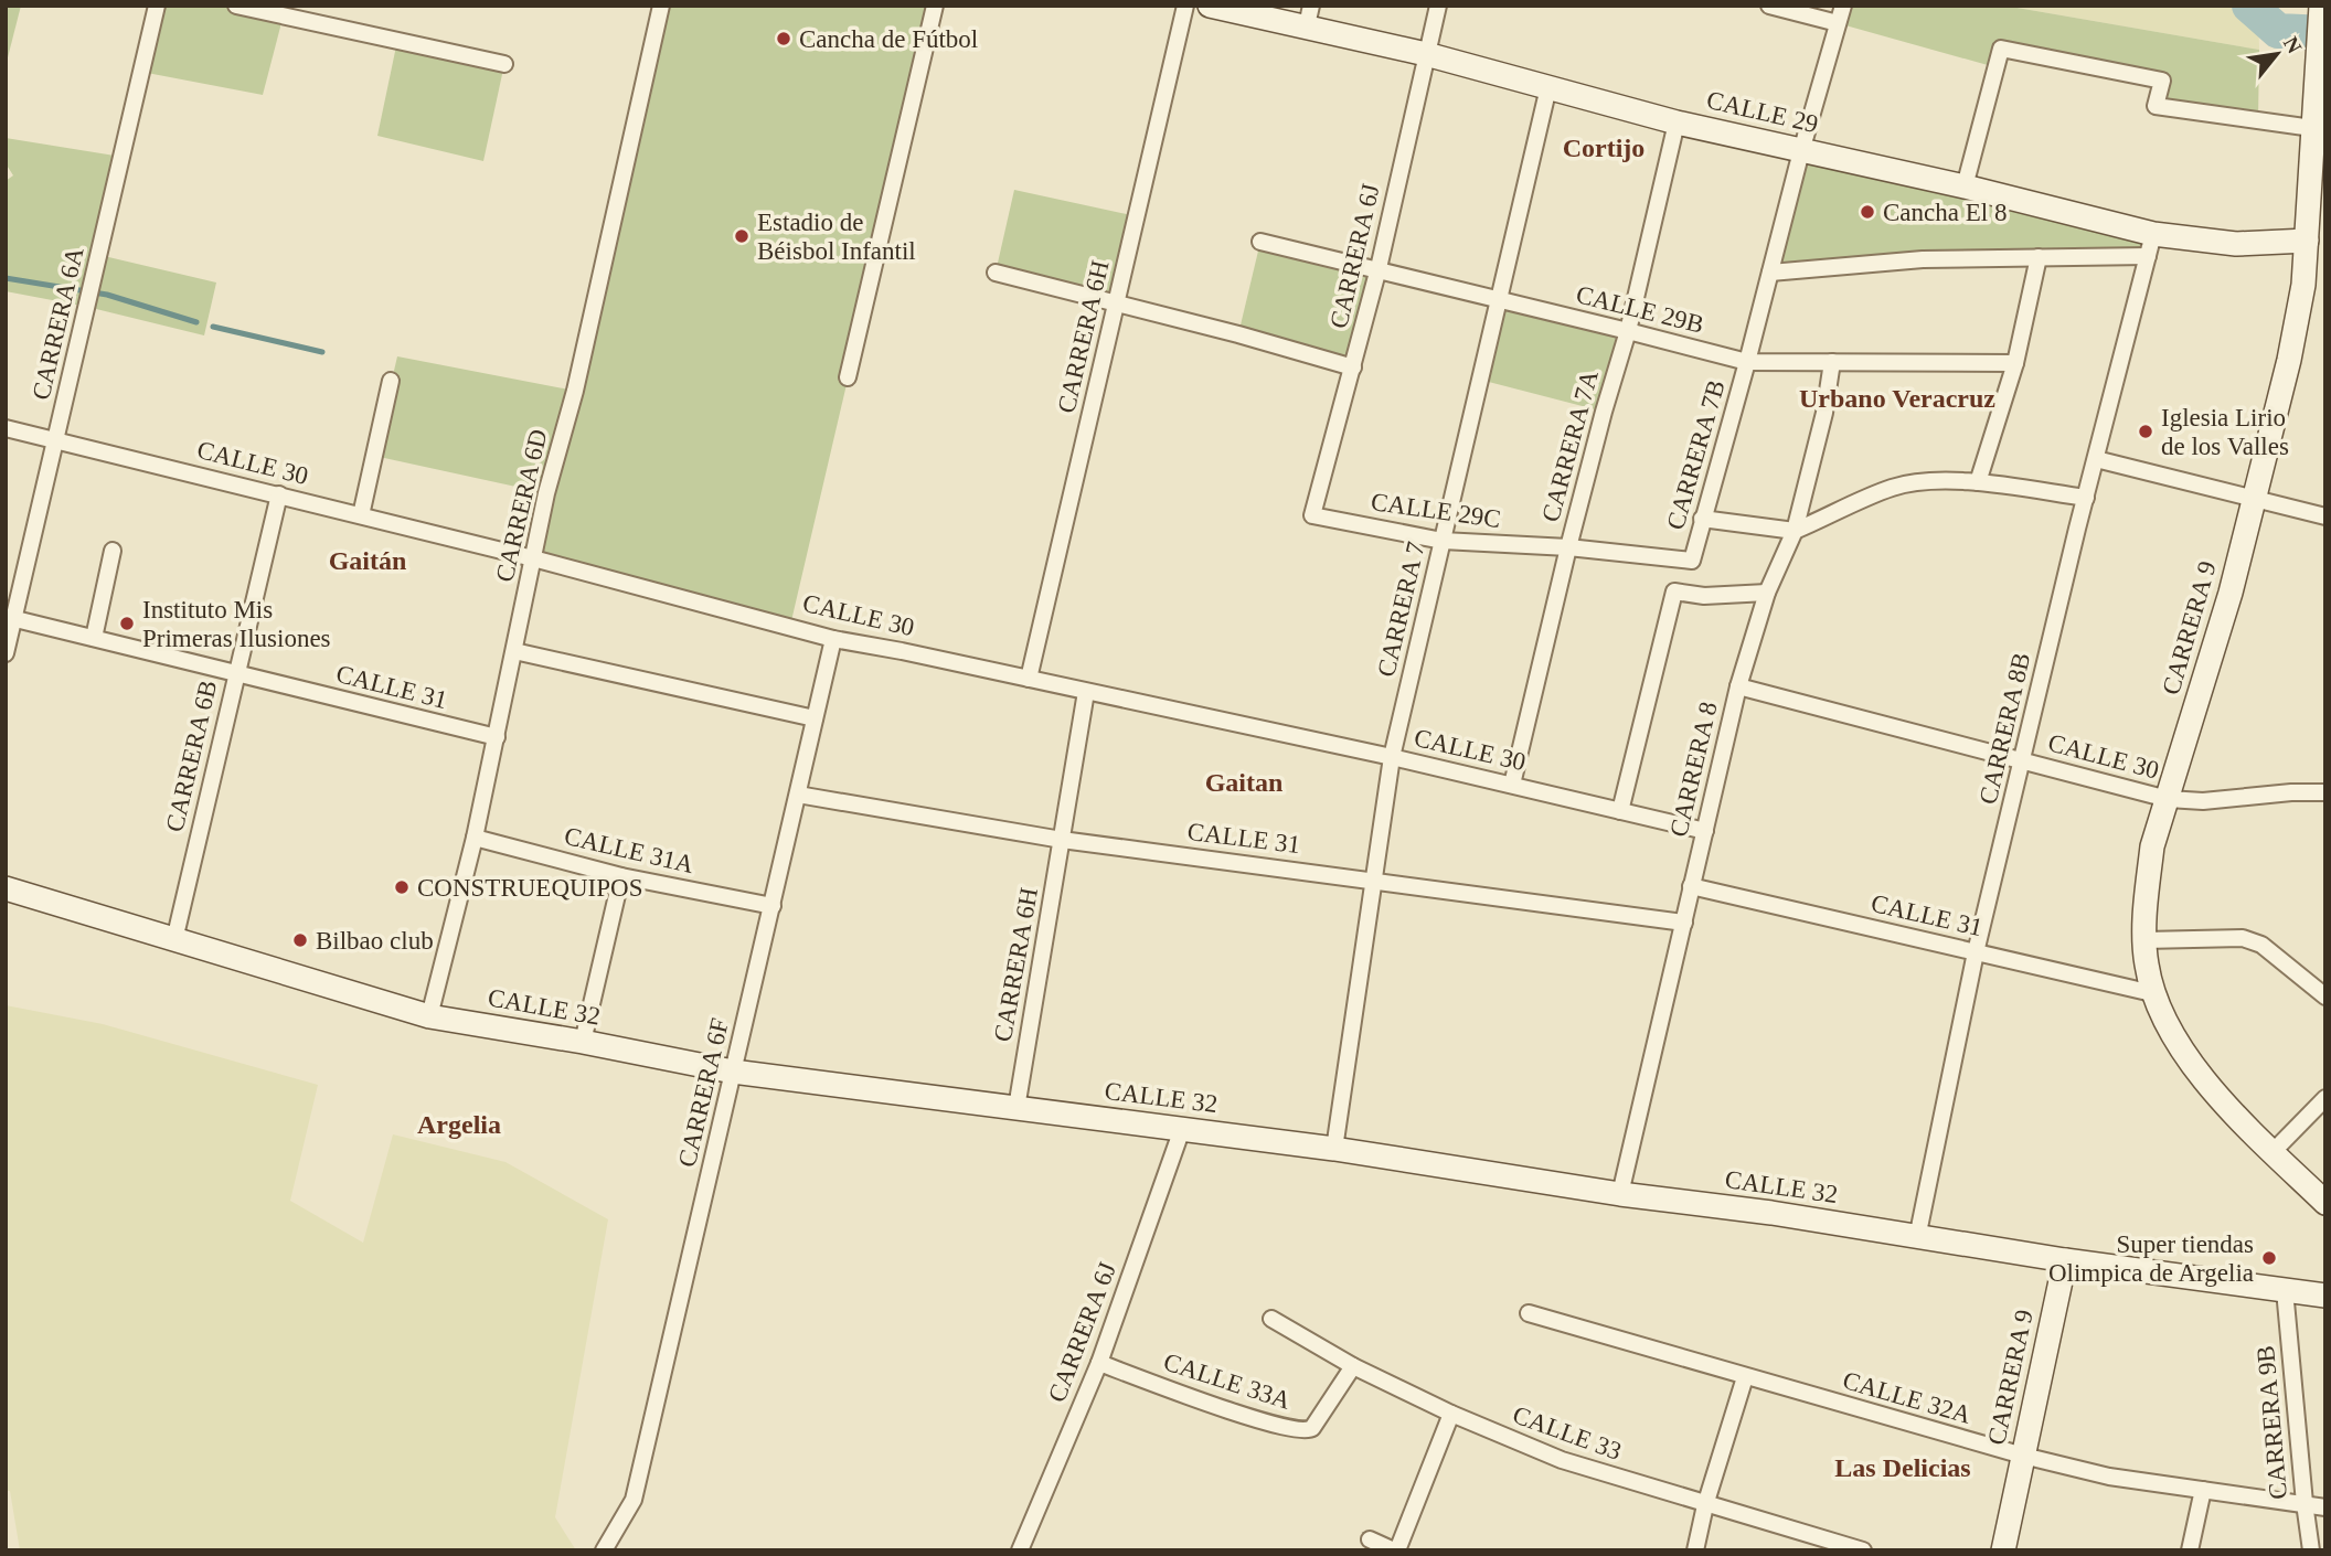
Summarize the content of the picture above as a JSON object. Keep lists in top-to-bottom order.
{
  "streets": {
    "street": [
      "CALLE 29",
      "CARRERA 6J",
      "CALLE 29B",
      "CARRERA 6A",
      "CARRERA 6H",
      "CARRERA 7A",
      "CARRERA 7B",
      "CALLE 30",
      "CARRERA 6D",
      "CALLE 29C",
      "CARRERA 7",
      "CARRERA 9",
      "CALLE 31",
      "CARRERA 8B",
      "CARRERA 6B",
      "CARRERA 8",
      "CALLE 31A",
      "CALLE 32",
      "CARRERA 6F",
      "CALLE 33A",
      "CALLE 32A",
      "CARRERA 9B",
      "CALLE 33"
    ]
  },
  "crossings": [
    ["CALLE 29", "CARRERA 6J"],
    ["CALLE 29", "CARRERA 7A"],
    ["CALLE 29", "CARRERA 7B"],
    ["CALLE 29", "CARRERA 7"],
    ["CALLE 29", "CARRERA 9"],
    ["CALLE 29", "CARRERA 8B"],
    ["CARRERA 6J", "CALLE 29B"],
    ["CARRERA 6J", "CALLE 29C"],
    ["CARRERA 6J", "CALLE 32"],
    ["CARRERA 6J", "CALLE 33A"],
    ["CALLE 29B", "CARRERA 7A"],
    ["CALLE 29B", "CARRERA 7B"],
    ["CALLE 29B", "CARRERA 7"],
    ["CALLE 29B", "CARRERA 8"],
    ["CARRERA 6A", "CALLE 30"],
    ["CARRERA 6A", "CALLE 31"],
    ["CARRERA 6H", "CALLE 30"],
    ["CARRERA 6H", "CALLE 31"],
    ["CARRERA 6H", "CALLE 32"],
    ["CARRERA 7A", "CALLE 30"],
    ["CARRERA 7A", "CALLE 29C"],
    ["CARRERA 7B", "CALLE 29C"],
    ["CALLE 30", "CARRERA 6D"],
    ["CALLE 30", "CARRERA 7"],
    ["CALLE 30", "CARRERA 9"],
    ["CALLE 30", "CARRERA 8B"],
    ["CALLE 30", "CARRERA 6B"],
    ["CALLE 30", "CARRERA 8"],
    ["CALLE 30", "CARRERA 6F"],
    ["CARRERA 6D", "CALLE 31"],
    ["CARRERA 6D", "CALLE 31A"],
    ["CARRERA 6D", "CALLE 32"],
    ["CALLE 29C", "CARRERA 7"],
    ["CARRERA 7", "CALLE 31"],
    ["CARRERA 7", "CALLE 32"],
    ["CARRERA 9", "CALLE 31"],
    ["CARRERA 9", "CALLE 32"],
    ["CARRERA 9", "CALLE 32A"],
    ["CALLE 31", "CARRERA 8B"],
    ["CALLE 31", "CARRERA 6B"],
    ["CALLE 31", "CARRERA 8"],
    ["CALLE 31", "CARRERA 6F"],
    ["CARRERA 8B", "CALLE 32"],
    ["CARRERA 6B", "CALLE 32"],
    ["CARRERA 8", "CALLE 32"],
    ["CALLE 31A", "CARRERA 6F"],
    ["CALLE 32", "CARRERA 6F"],
    ["CALLE 32", "CARRERA 9B"],
    ["CALLE 33A", "CALLE 33"],
    ["CALLE 32A", "CARRERA 9B"]
  ],
  "districts": [
    "Cortijo",
    "Urbano Veracruz",
    "Gaitán",
    "Gaitan",
    "Argelia",
    "Las Delicias"
  ],
  "places": [
    "Cancha de Fútbol",
    "Cancha El 8",
    "Estadio de Béisbol Infantil",
    "Iglesia Lirio de los Valles",
    "Instituto Mis Primeras Ilusiones",
    "CONSTRUEQUIPOS",
    "Bilbao club",
    "Super tiendas Olimpica de Argelia"
  ],
  "north": "top right"
}
